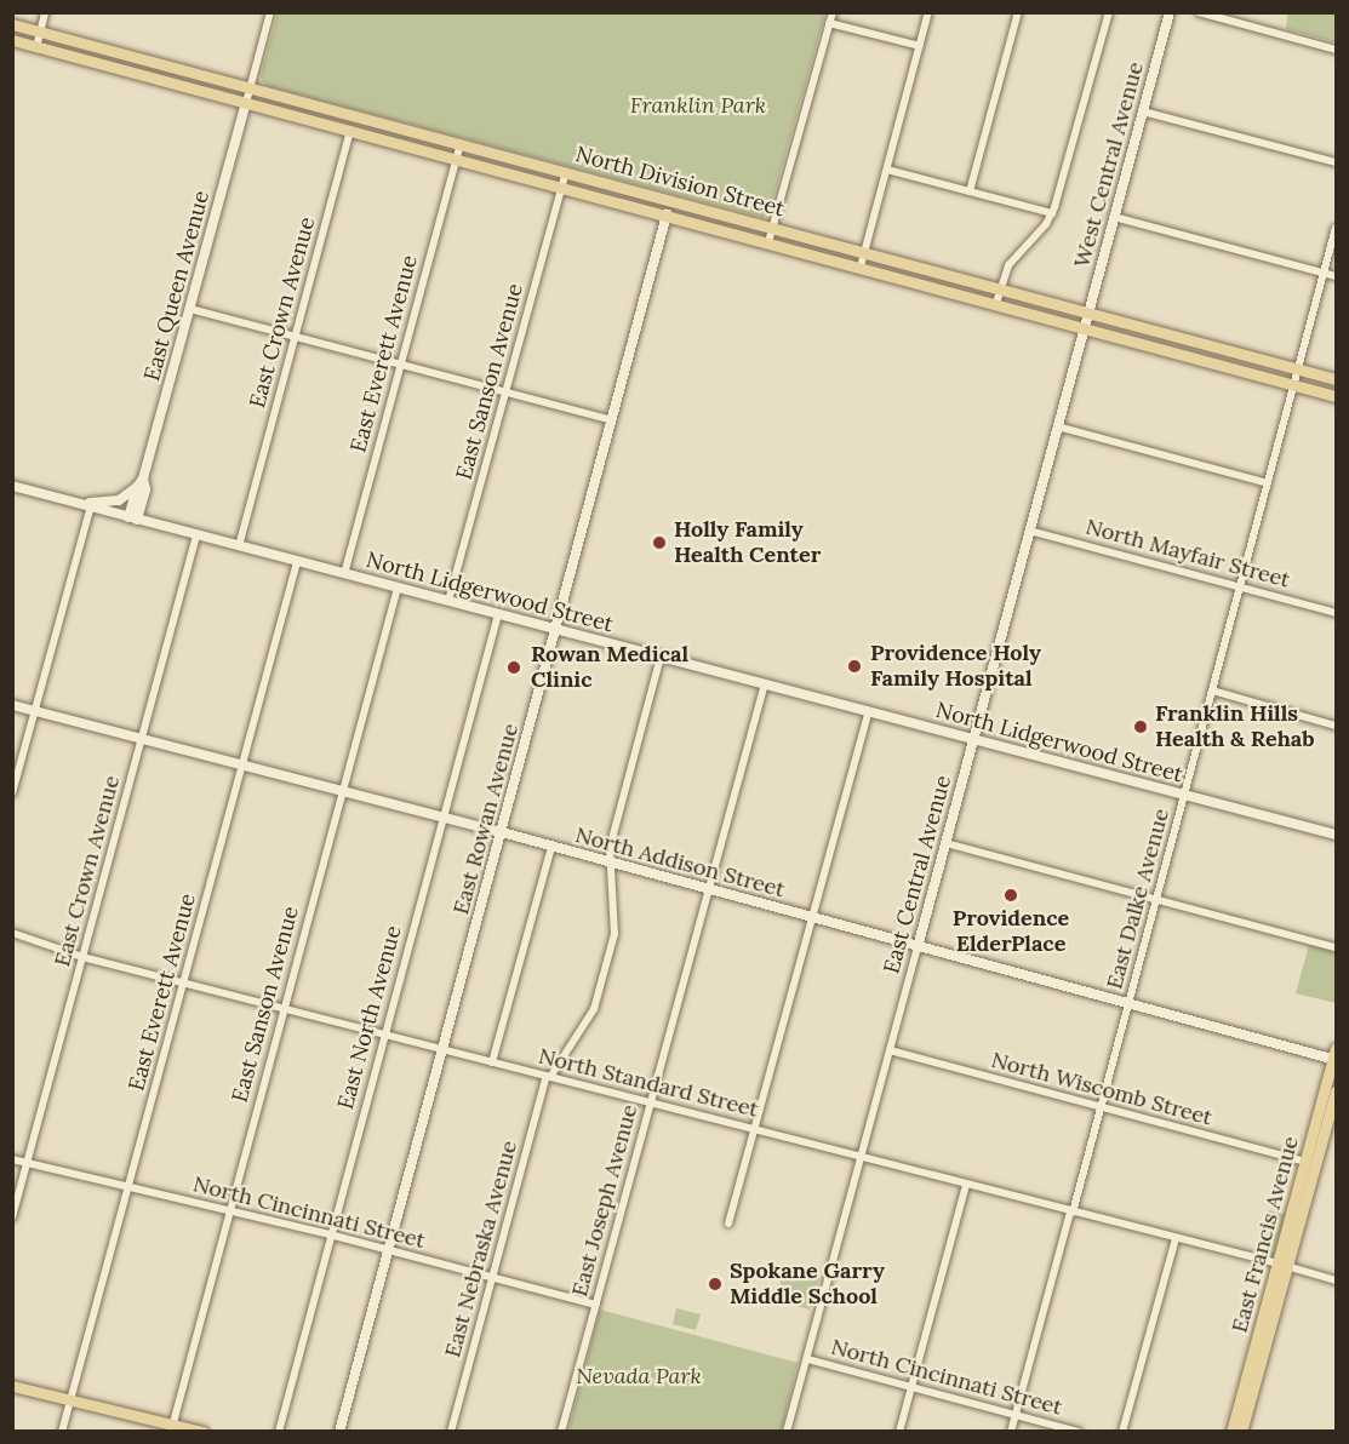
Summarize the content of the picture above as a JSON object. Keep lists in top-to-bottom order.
{
  "streets": {
    "main road": ["North Division Street", "East Francis Avenue"],
    "street": [
      "West Central Avenue",
      "East Queen Avenue",
      "East Crown Avenue",
      "East Everett Avenue",
      "East Sanson Avenue",
      "North Mayfair Street",
      "North Lidgerwood Street",
      "East Rowan Avenue",
      "North Addison Street",
      "East Central Avenue",
      "East Dalke Avenue",
      "East North Avenue",
      "North Standard Street",
      "North Wiscomb Street",
      "East Joseph Avenue",
      "North Cincinnati Street",
      "East Nebraska Avenue"
    ]
  },
  "crossings": [
    ["West Central Avenue", "North Division Street"],
    ["West Central Avenue", "East Central Avenue"],
    ["North Division Street", "East Queen Avenue"],
    ["North Division Street", "East Crown Avenue"],
    ["North Division Street", "East Everett Avenue"],
    ["North Division Street", "East Sanson Avenue"],
    ["North Division Street", "East Rowan Avenue"],
    ["North Division Street", "East Central Avenue"],
    ["North Division Street", "East Dalke Avenue"],
    ["East Queen Avenue", "North Lidgerwood Street"],
    ["East Crown Avenue", "North Lidgerwood Street"],
    ["East Crown Avenue", "North Addison Street"],
    ["East Crown Avenue", "North Standard Street"],
    ["East Crown Avenue", "North Cincinnati Street"],
    ["East Everett Avenue", "North Lidgerwood Street"],
    ["East Everett Avenue", "North Addison Street"],
    ["East Everett Avenue", "North Standard Street"],
    ["East Everett Avenue", "North Cincinnati Street"],
    ["East Sanson Avenue", "North Lidgerwood Street"],
    ["East Sanson Avenue", "North Addison Street"],
    ["East Sanson Avenue", "North Standard Street"],
    ["East Sanson Avenue", "North Cincinnati Street"],
    ["North Mayfair Street", "East Central Avenue"],
    ["North Mayfair Street", "East Dalke Avenue"],
    ["North Lidgerwood Street", "East Rowan Avenue"],
    ["North Lidgerwood Street", "East Central Avenue"],
    ["North Lidgerwood Street", "East Dalke Avenue"],
    ["North Lidgerwood Street", "East North Avenue"],
    ["North Lidgerwood Street", "East Joseph Avenue"],
    ["North Lidgerwood Street", "East Nebraska Avenue"],
    ["East Rowan Avenue", "North Addison Street"],
    ["East Rowan Avenue", "North Standard Street"],
    ["East Rowan Avenue", "North Cincinnati Street"],
    ["North Addison Street", "East Central Avenue"],
    ["North Addison Street", "East Dalke Avenue"],
    ["North Addison Street", "East North Avenue"],
    ["North Addison Street", "East Joseph Avenue"],
    ["North Addison Street", "East Francis Avenue"],
    ["North Addison Street", "East Nebraska Avenue"],
    ["East Central Avenue", "North Standard Street"],
    ["East Central Avenue", "North Wiscomb Street"],
    ["East Central Avenue", "North Cincinnati Street"],
    ["East Dalke Avenue", "North Standard Street"],
    ["East Dalke Avenue", "North Wiscomb Street"],
    ["East Dalke Avenue", "North Cincinnati Street"],
    ["East North Avenue", "North Standard Street"],
    ["East North Avenue", "North Cincinnati Street"],
    ["North Standard Street", "East Joseph Avenue"],
    ["North Standard Street", "East Francis Avenue"],
    ["North Standard Street", "East Nebraska Avenue"],
    ["North Wiscomb Street", "East Francis Avenue"],
    ["East Joseph Avenue", "North Cincinnati Street"],
    ["North Cincinnati Street", "East Nebraska Avenue"]
  ],
  "parks": ["Franklin Park", "Nevada Park"],
  "places": [
    "Holly Family Health Center",
    "Providence Holy Family Hospital",
    "Rowan Medical Clinic",
    "Franklin Hills Health & Rehab",
    "Providence ElderPlace",
    "Spokane Garry Middle School"
  ]
}
